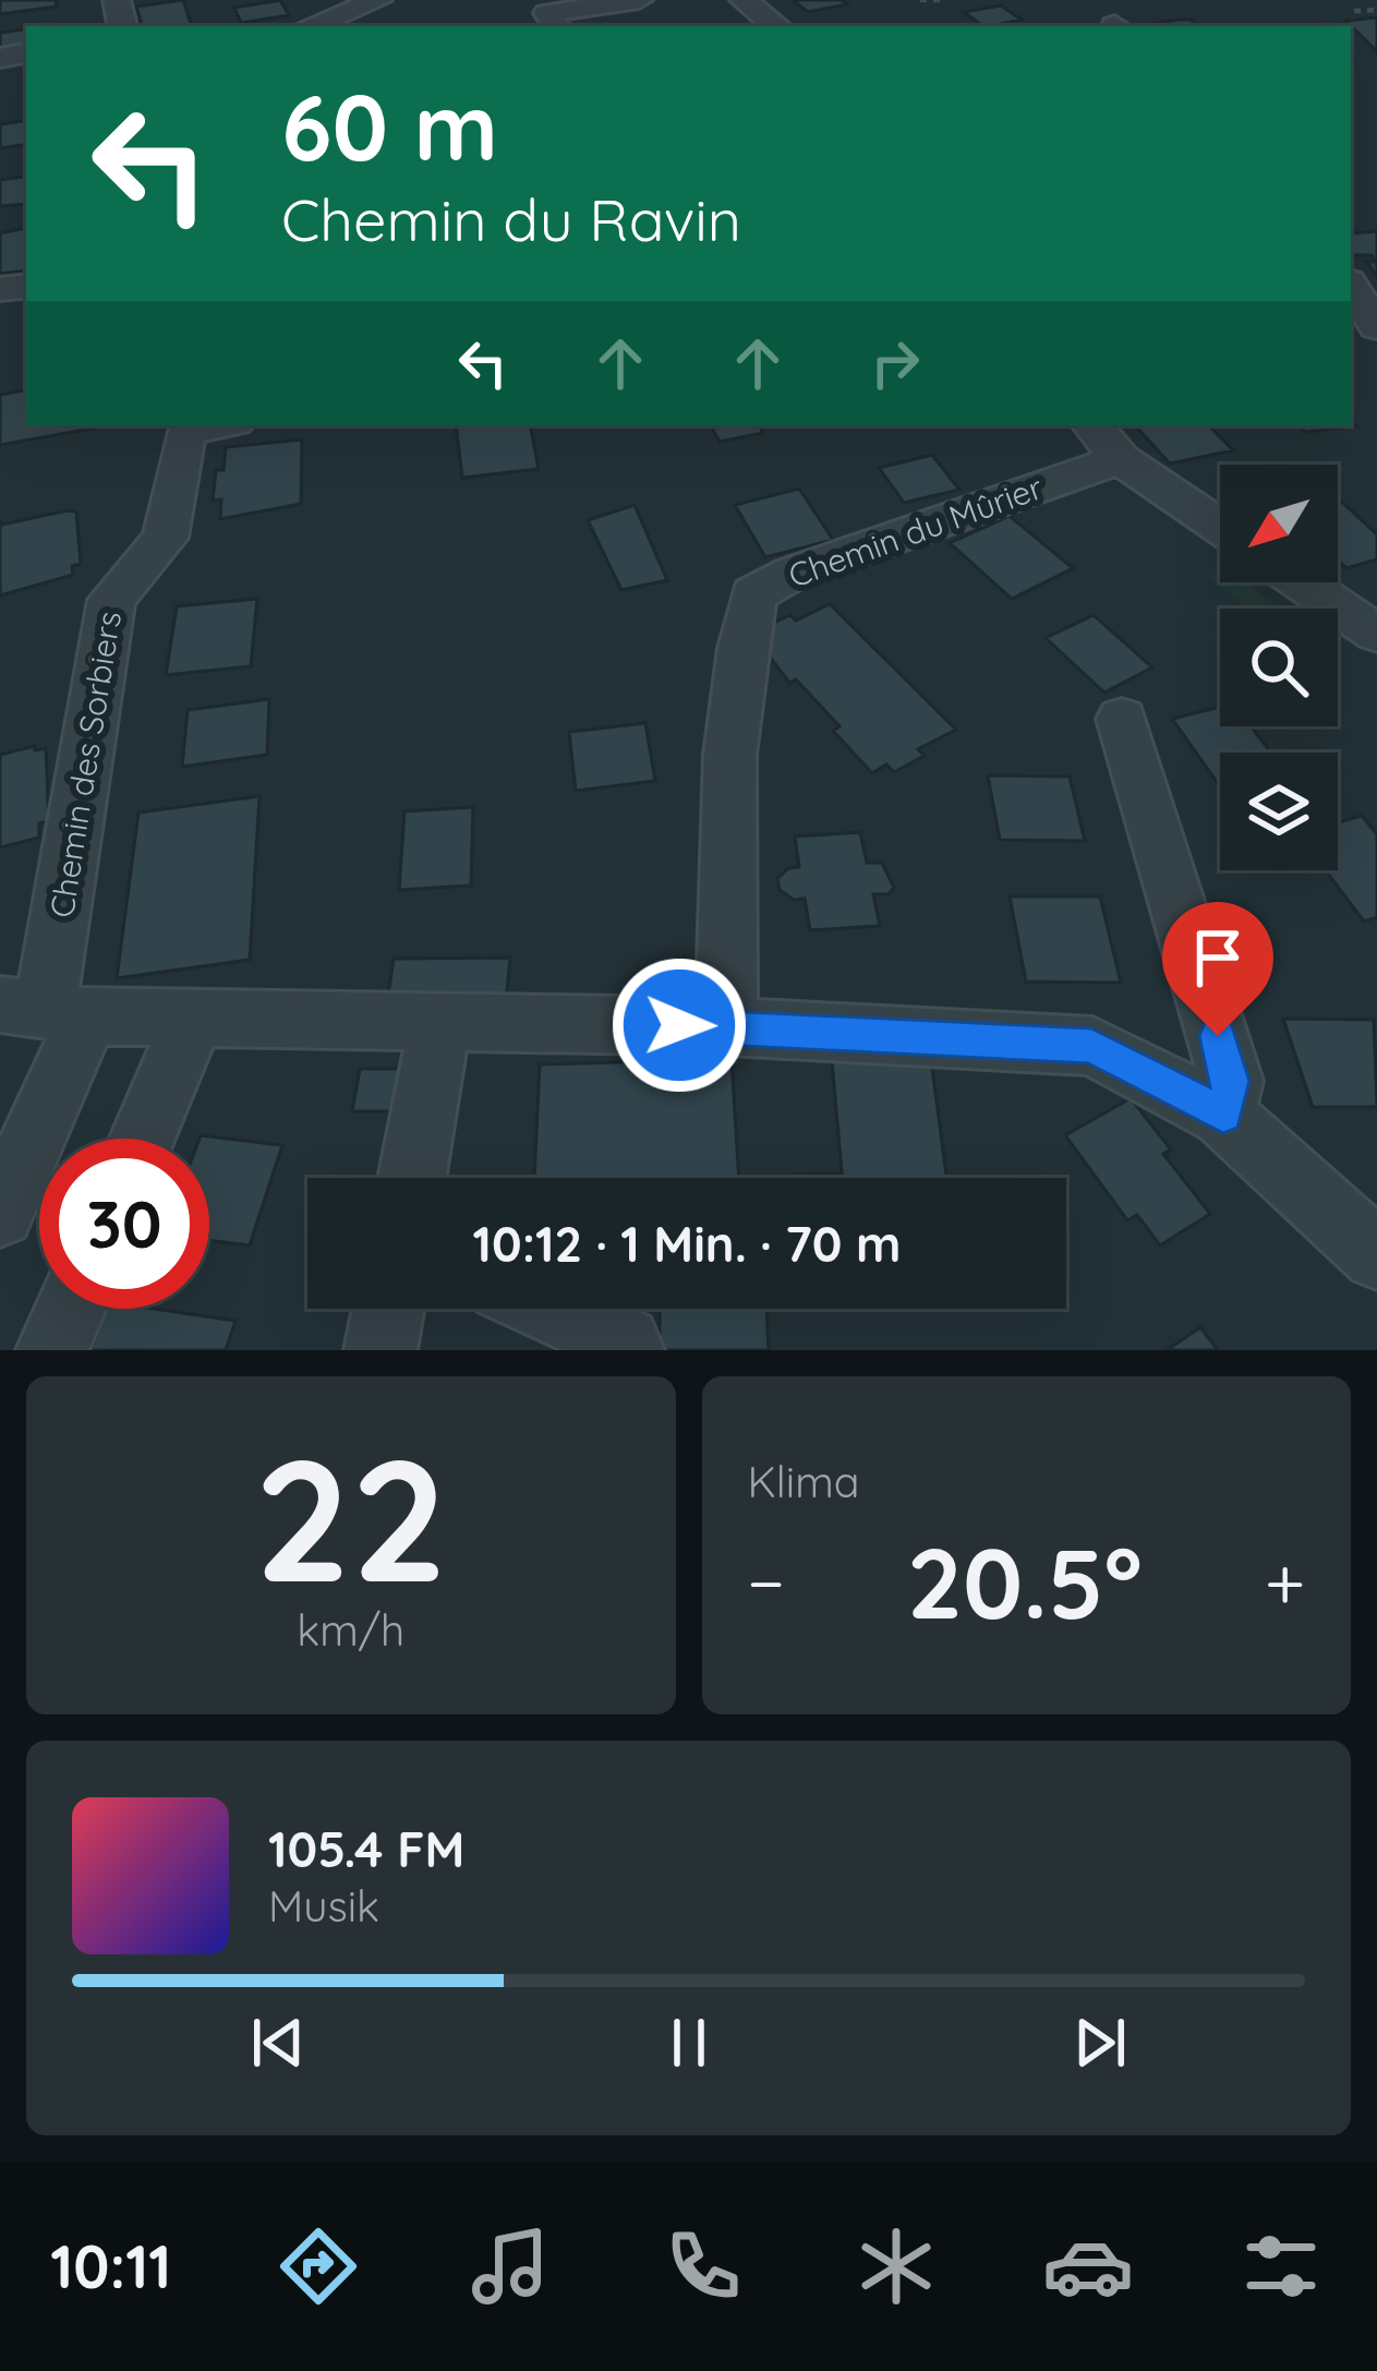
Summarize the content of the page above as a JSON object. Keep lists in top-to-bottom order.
{
  "streets": {
    "street": ["Chemin du Mûrier", "Chemin des Sorbiers"]
  },
  "north": "bottom left",
  "page": {
    "turn": ["60 m", "Chemin du Ravin"],
    "limit": "30",
    "trip": "10:12 · 1 Min. · 70 m",
    "tile": [
      ["22", "km/h"],
      "Klima"
    ],
    "heat": ["−", "20.5°", "+"],
    "song": ["105.4 FM", "Musik"],
    "tabs": "10:11"
  }
}
